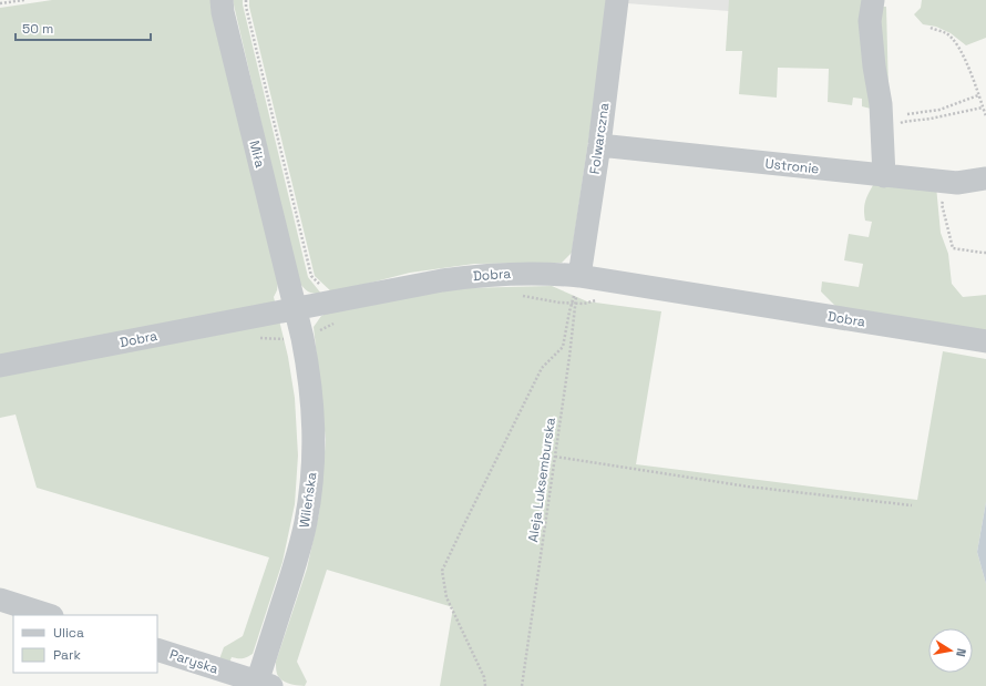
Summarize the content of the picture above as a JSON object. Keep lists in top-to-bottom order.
{
  "streets": {
    "street": [
      "Folwarczna",
      "Miła",
      "Ustronie",
      "Dobra",
      "Wileńska",
      "Paryska"
    ],
    "path": ["Aleja Luksemburska"]
  },
  "crossings": [
    ["Folwarczna", "Ustronie"],
    ["Folwarczna", "Dobra"],
    ["Folwarczna", "Aleja Luksemburska"],
    ["Miła", "Dobra"],
    ["Miła", "Wileńska"],
    ["Dobra", "Aleja Luksemburska"],
    ["Dobra", "Wileńska"],
    ["Wileńska", "Paryska"]
  ],
  "legend": ["Ulica", "Park"],
  "scale_bar": "50 m",
  "north": "right"
}
